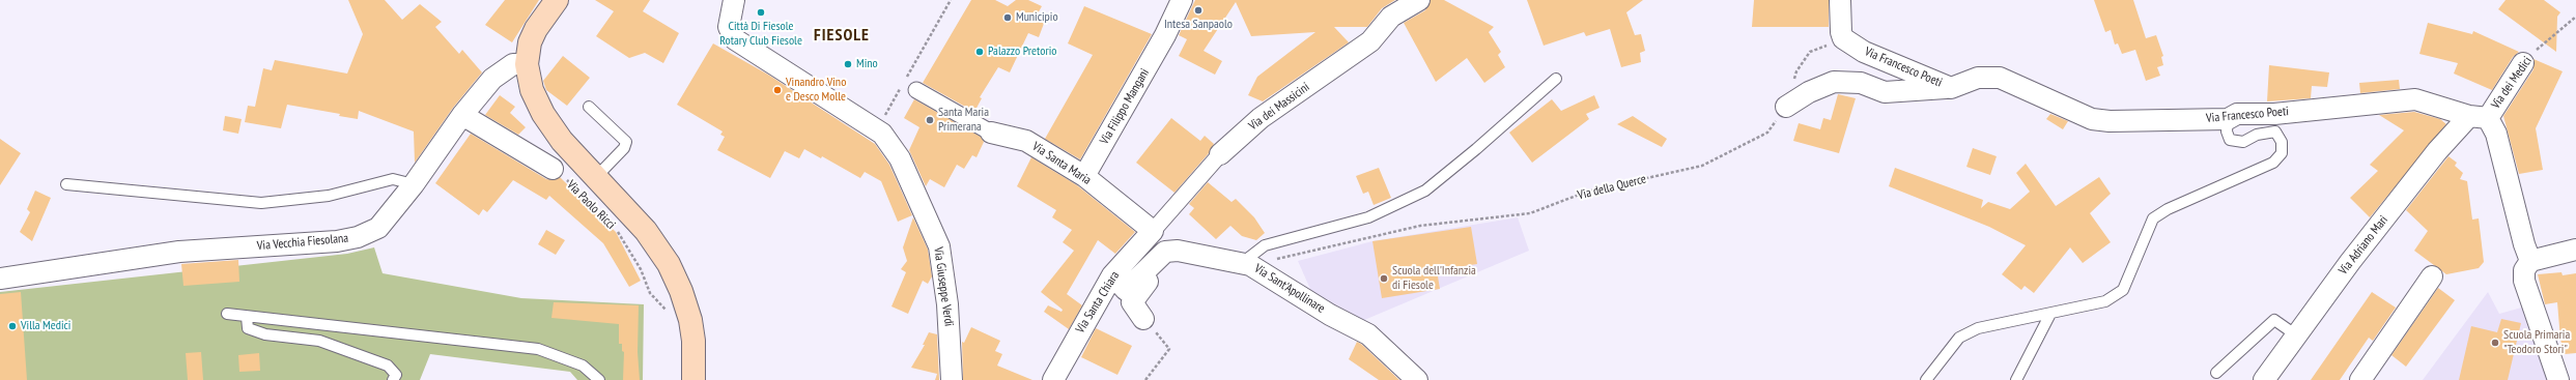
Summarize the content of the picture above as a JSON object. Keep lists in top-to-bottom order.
{
  "streets": {
    "street": [
      "Via Francesco Poeti",
      "Via dei Medici",
      "Via Filippo Mangani",
      "Via dei Massicini",
      "Via Santa Maria",
      "Via Vecchia Fiesolana",
      "Via Adriano Mari",
      "Via Giuseppe Verdi",
      "Via Sant'Apollinare",
      "Via Santa Chiara"
    ],
    "path": ["Via della Querce", "Via Paolo Ricci"]
  },
  "crossings": [
    ["Via Francesco Poeti", "Via dei Medici"],
    ["Via Francesco Poeti", "Via della Querce"],
    ["Via Francesco Poeti", "Via Adriano Mari"],
    ["Via dei Medici", "Via Adriano Mari"],
    ["Via Filippo Mangani", "Via Santa Maria"],
    ["Via dei Massicini", "Via Santa Maria"],
    ["Via dei Massicini", "Via Santa Chiara"],
    ["Via Santa Maria", "Via Santa Chiara"],
    ["Via della Querce", "Via Sant'Apollinare"]
  ],
  "districts": ["FIESOLE"],
  "places": [
    "Intesa Sanpaolo",
    "Città Di Fiesole Rotary Club Fiesole",
    "Municipio",
    "Palazzo Pretorio",
    "Mino",
    "Vinandro Vino e Desco Molle",
    "Santa Maria Primerana",
    "Scuola dell'Infanzia di Fiesole",
    "Villa Medici",
    "Scuola Primaria \"Teodoro Stori\""
  ]
}
